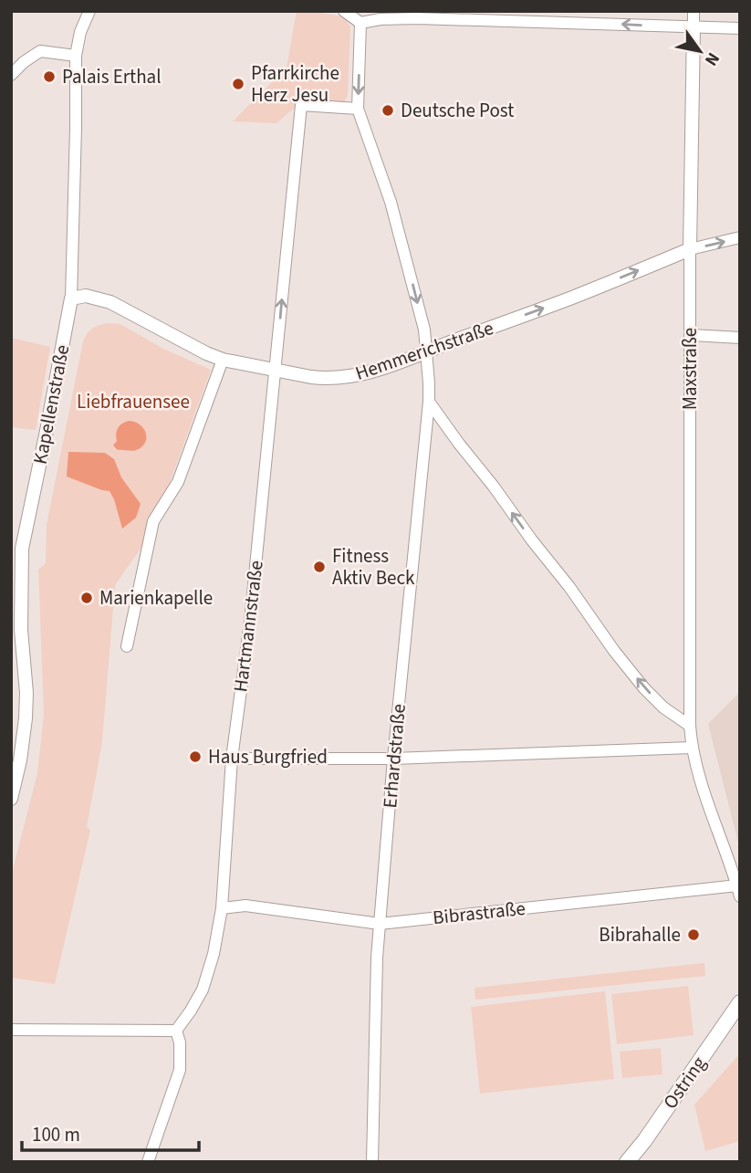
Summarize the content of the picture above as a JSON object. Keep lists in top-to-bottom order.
{
  "streets": {
    "main road": ["Ostring"],
    "street": [
      "Hemmerichstraße",
      "Maxstraße",
      "Kapellenstraße",
      "Hartmannstraße",
      "Erhardstraße",
      "Bibrastraße"
    ]
  },
  "crossings": [
    ["Hemmerichstraße", "Maxstraße"],
    ["Hemmerichstraße", "Kapellenstraße"],
    ["Hemmerichstraße", "Hartmannstraße"],
    ["Hemmerichstraße", "Erhardstraße"],
    ["Maxstraße", "Bibrastraße"],
    ["Hartmannstraße", "Erhardstraße"],
    ["Hartmannstraße", "Bibrastraße"],
    ["Erhardstraße", "Bibrastraße"]
  ],
  "one_way": ["Hemmerichstraße"],
  "parks": ["Liebfrauensee"],
  "places": [
    "Palais Erthal",
    "Pfarrkirche Herz Jesu",
    "Deutsche Post",
    "Fitness Aktiv Beck",
    "Marienkapelle",
    "Haus Burgfried",
    "Bibrahalle"
  ],
  "scale_bar": "100 m",
  "north": "bottom right"
}
